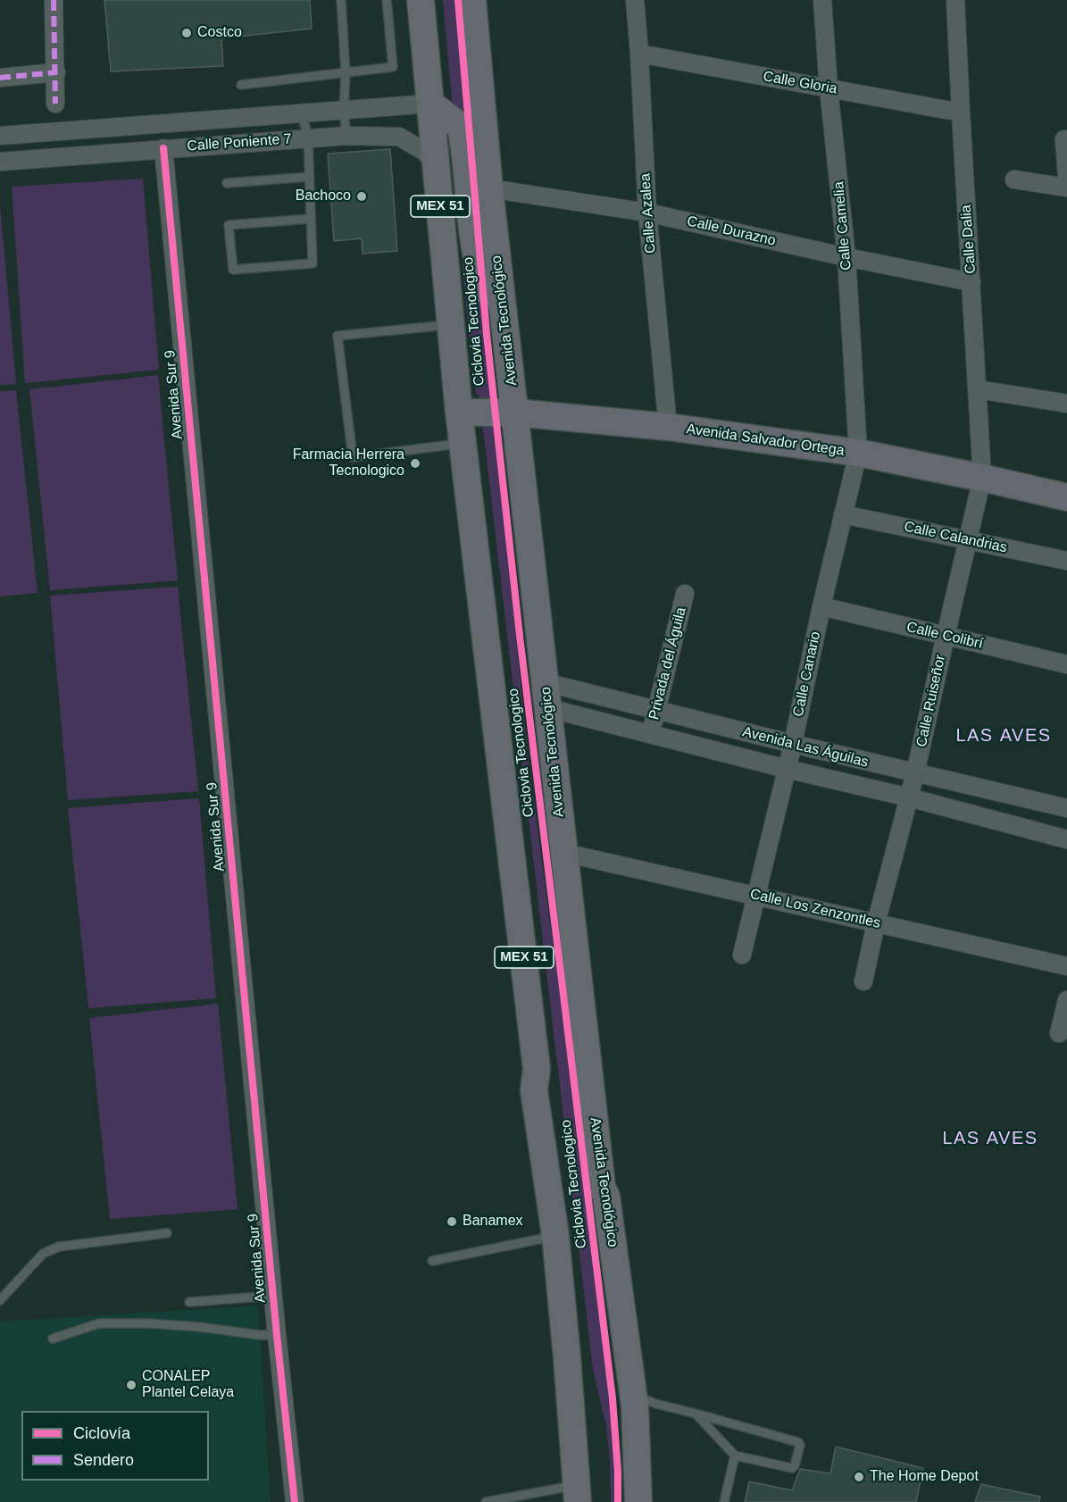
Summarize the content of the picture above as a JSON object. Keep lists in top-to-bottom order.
{
  "streets": {
    "main road": ["MEX 51", "Avenida Tecnológico", "Avenida Salvador Ortega"],
    "street": [
      "Calle Gloria",
      "Calle Poniente 7",
      "Calle Azalea",
      "Calle Camelia",
      "Calle Durazno",
      "Calle Dalia",
      "Avenida Sur 9",
      "Calle Calandrias",
      "Calle Colibrí",
      "Privada del Águila",
      "Calle Canario",
      "Calle Ruiseñor",
      "Avenida Las Águilas",
      "Calle Los Zenzontles"
    ],
    "cycle path": ["Ciclovia Tecnologico"]
  },
  "crossings": [
    ["Calle Gloria", "Calle Azalea"],
    ["Calle Gloria", "Calle Camelia"],
    ["Calle Gloria", "Calle Dalia"],
    ["Calle Poniente 7", "MEX 51"],
    ["Calle Poniente 7", "Avenida Sur 9"],
    ["MEX 51", "Avenida Salvador Ortega"],
    ["Calle Azalea", "Calle Durazno"],
    ["Calle Azalea", "Avenida Salvador Ortega"],
    ["Calle Camelia", "Calle Durazno"],
    ["Calle Camelia", "Avenida Salvador Ortega"],
    ["Calle Camelia", "Calle Canario"],
    ["Calle Durazno", "Calle Dalia"],
    ["Calle Durazno", "Avenida Tecnológico"],
    ["Calle Dalia", "Avenida Salvador Ortega"],
    ["Calle Dalia", "Calle Ruiseñor"],
    ["Avenida Tecnológico", "Avenida Salvador Ortega"],
    ["Avenida Tecnológico", "Avenida Las Águilas"],
    ["Avenida Tecnológico", "Calle Los Zenzontles"],
    ["Avenida Salvador Ortega", "Calle Canario"],
    ["Avenida Salvador Ortega", "Calle Ruiseñor"],
    ["Calle Calandrias", "Calle Canario"],
    ["Calle Calandrias", "Calle Ruiseñor"],
    ["Calle Colibrí", "Calle Canario"],
    ["Calle Colibrí", "Calle Ruiseñor"],
    ["Privada del Águila", "Avenida Las Águilas"],
    ["Calle Canario", "Avenida Las Águilas"],
    ["Calle Canario", "Calle Los Zenzontles"],
    ["Calle Ruiseñor", "Avenida Las Águilas"],
    ["Calle Ruiseñor", "Calle Los Zenzontles"]
  ],
  "districts": ["LAS AVES", "LAS AVES"],
  "places": [
    "Costco",
    "Bachoco",
    "Farmacia Herrera Tecnologico",
    "Banamex",
    "CONALEP Plantel Celaya",
    "The Home Depot"
  ],
  "legend": ["Ciclovía", "Sendero"]
}
